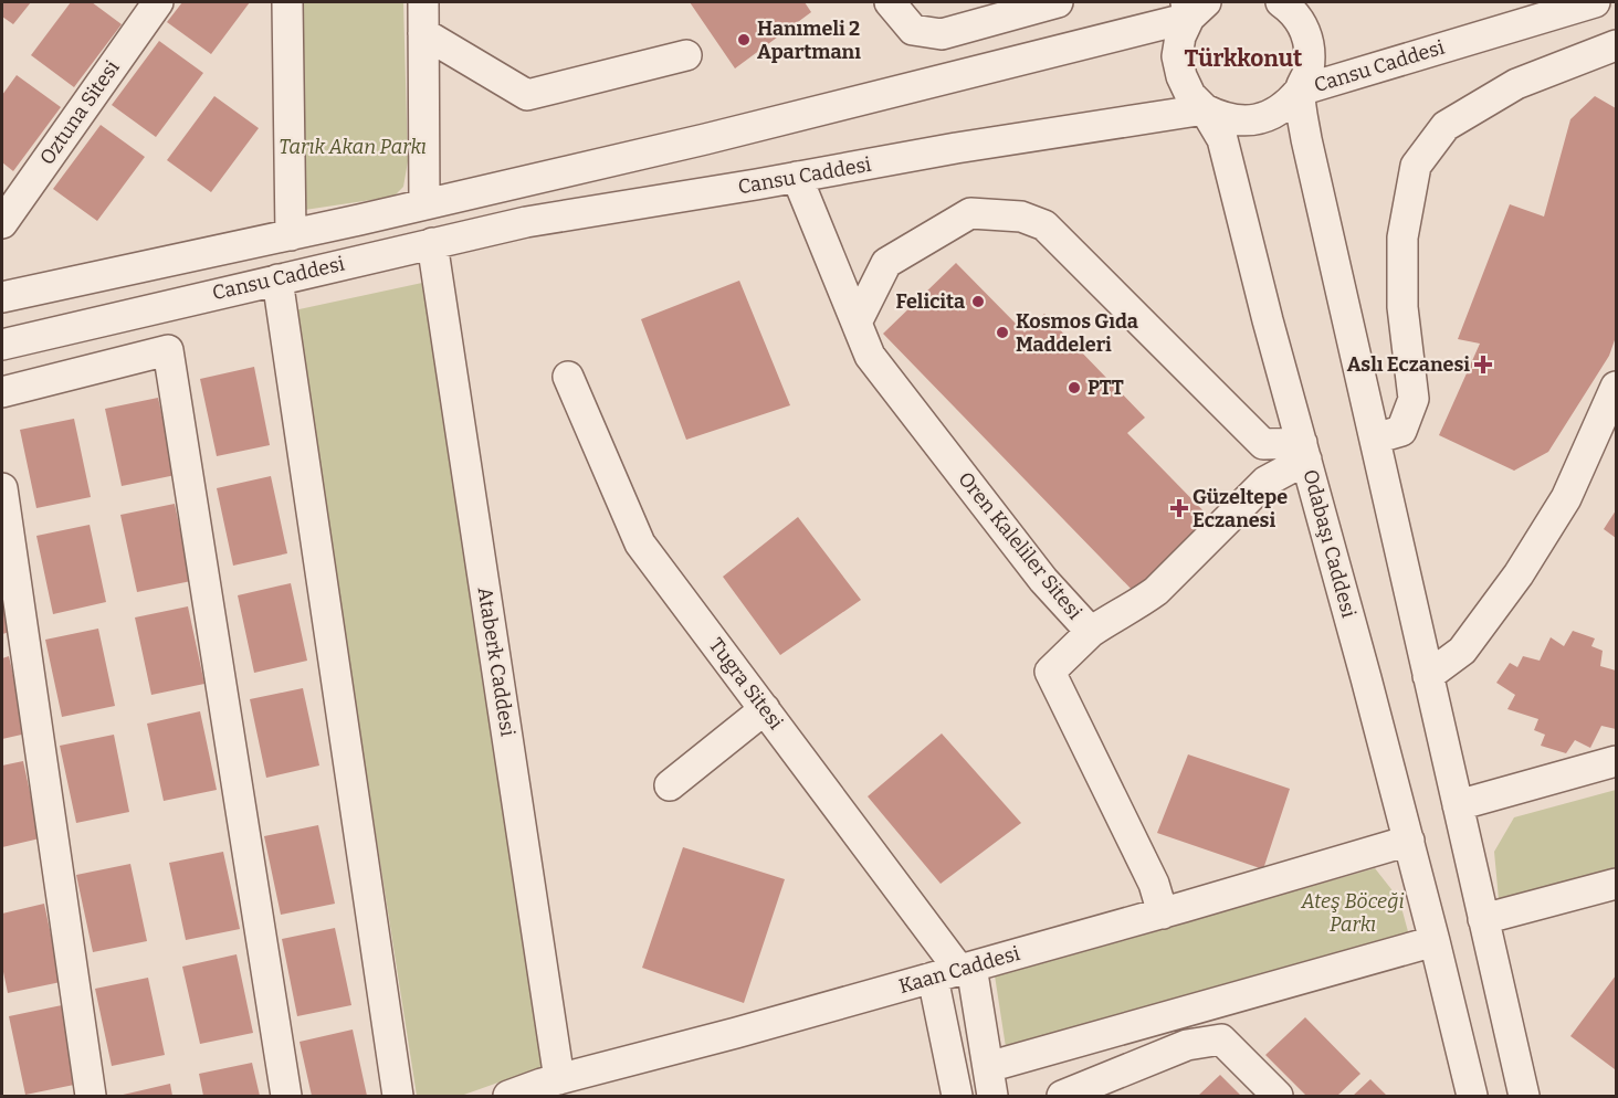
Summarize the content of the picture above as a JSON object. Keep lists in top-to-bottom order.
{
  "streets": {
    "street": [
      "Cansu Caddesi",
      "Oztuna Sitesi",
      "Odabaşı Caddesi",
      "Oren Kaleliler Sitesi",
      "Ataberk Caddesi",
      "Tugra Sitesi",
      "Kaan Caddesi"
    ]
  },
  "crossings": [
    ["Cansu Caddesi", "Odabaşı Caddesi"],
    ["Cansu Caddesi", "Oren Kaleliler Sitesi"],
    ["Cansu Caddesi", "Ataberk Caddesi"],
    ["Odabaşı Caddesi", "Kaan Caddesi"],
    ["Oren Kaleliler Sitesi", "Kaan Caddesi"],
    ["Ataberk Caddesi", "Kaan Caddesi"],
    ["Tugra Sitesi", "Kaan Caddesi"]
  ],
  "districts": ["Türkkonut"],
  "parks": ["Tarık Akan Parkı", "Ateş Böceği Parkı"],
  "places": {
    "other": [
      "Hanımeli 2 Apartmanı",
      "Felicita",
      "Kosmos Gıda Maddeleri",
      "PTT"
    ],
    "health": ["Aslı Eczanesi", "Güzeltepe Eczanesi"]
  }
}
